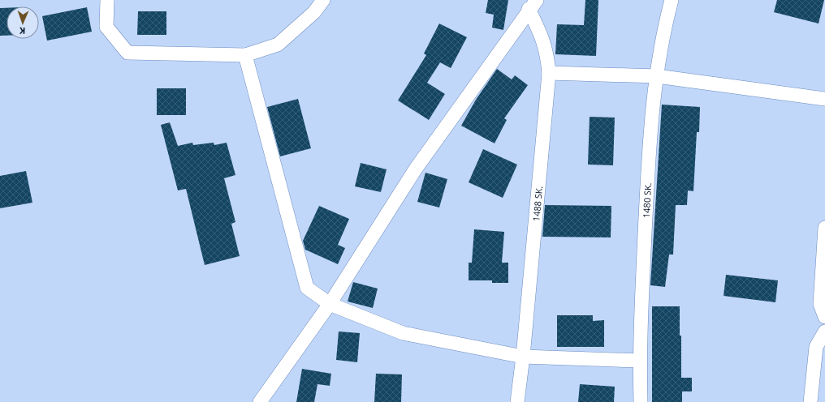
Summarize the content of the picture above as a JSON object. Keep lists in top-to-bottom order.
{
  "streets": {
    "street": ["1480 SK.", "1488 SK."]
  },
  "north": "bottom"
}
